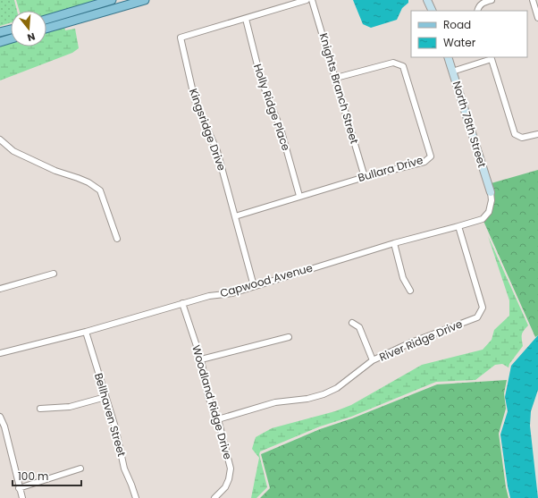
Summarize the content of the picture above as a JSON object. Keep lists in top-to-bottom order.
{
  "streets": {
    "street": [
      "Knights Branch Street",
      "Holly Ridge Place",
      "North 78th Street",
      "Kingsridge Drive",
      "Bullara Drive",
      "Capwood Avenue",
      "River Ridge Drive",
      "Woodland Ridge Drive",
      "Bellhaven Street"
    ]
  },
  "crossings": [
    ["Knights Branch Street", "Bullara Drive"],
    ["Holly Ridge Place", "Kingsridge Drive"],
    ["Holly Ridge Place", "Bullara Drive"],
    ["North 78th Street", "Capwood Avenue"],
    ["Kingsridge Drive", "Bullara Drive"],
    ["Kingsridge Drive", "Capwood Avenue"],
    ["Capwood Avenue", "River Ridge Drive"],
    ["Capwood Avenue", "Woodland Ridge Drive"],
    ["Capwood Avenue", "Bellhaven Street"],
    ["River Ridge Drive", "Woodland Ridge Drive"]
  ],
  "legend": ["Road", "Water"],
  "scale_bar": "100 m",
  "north": "bottom"
}
